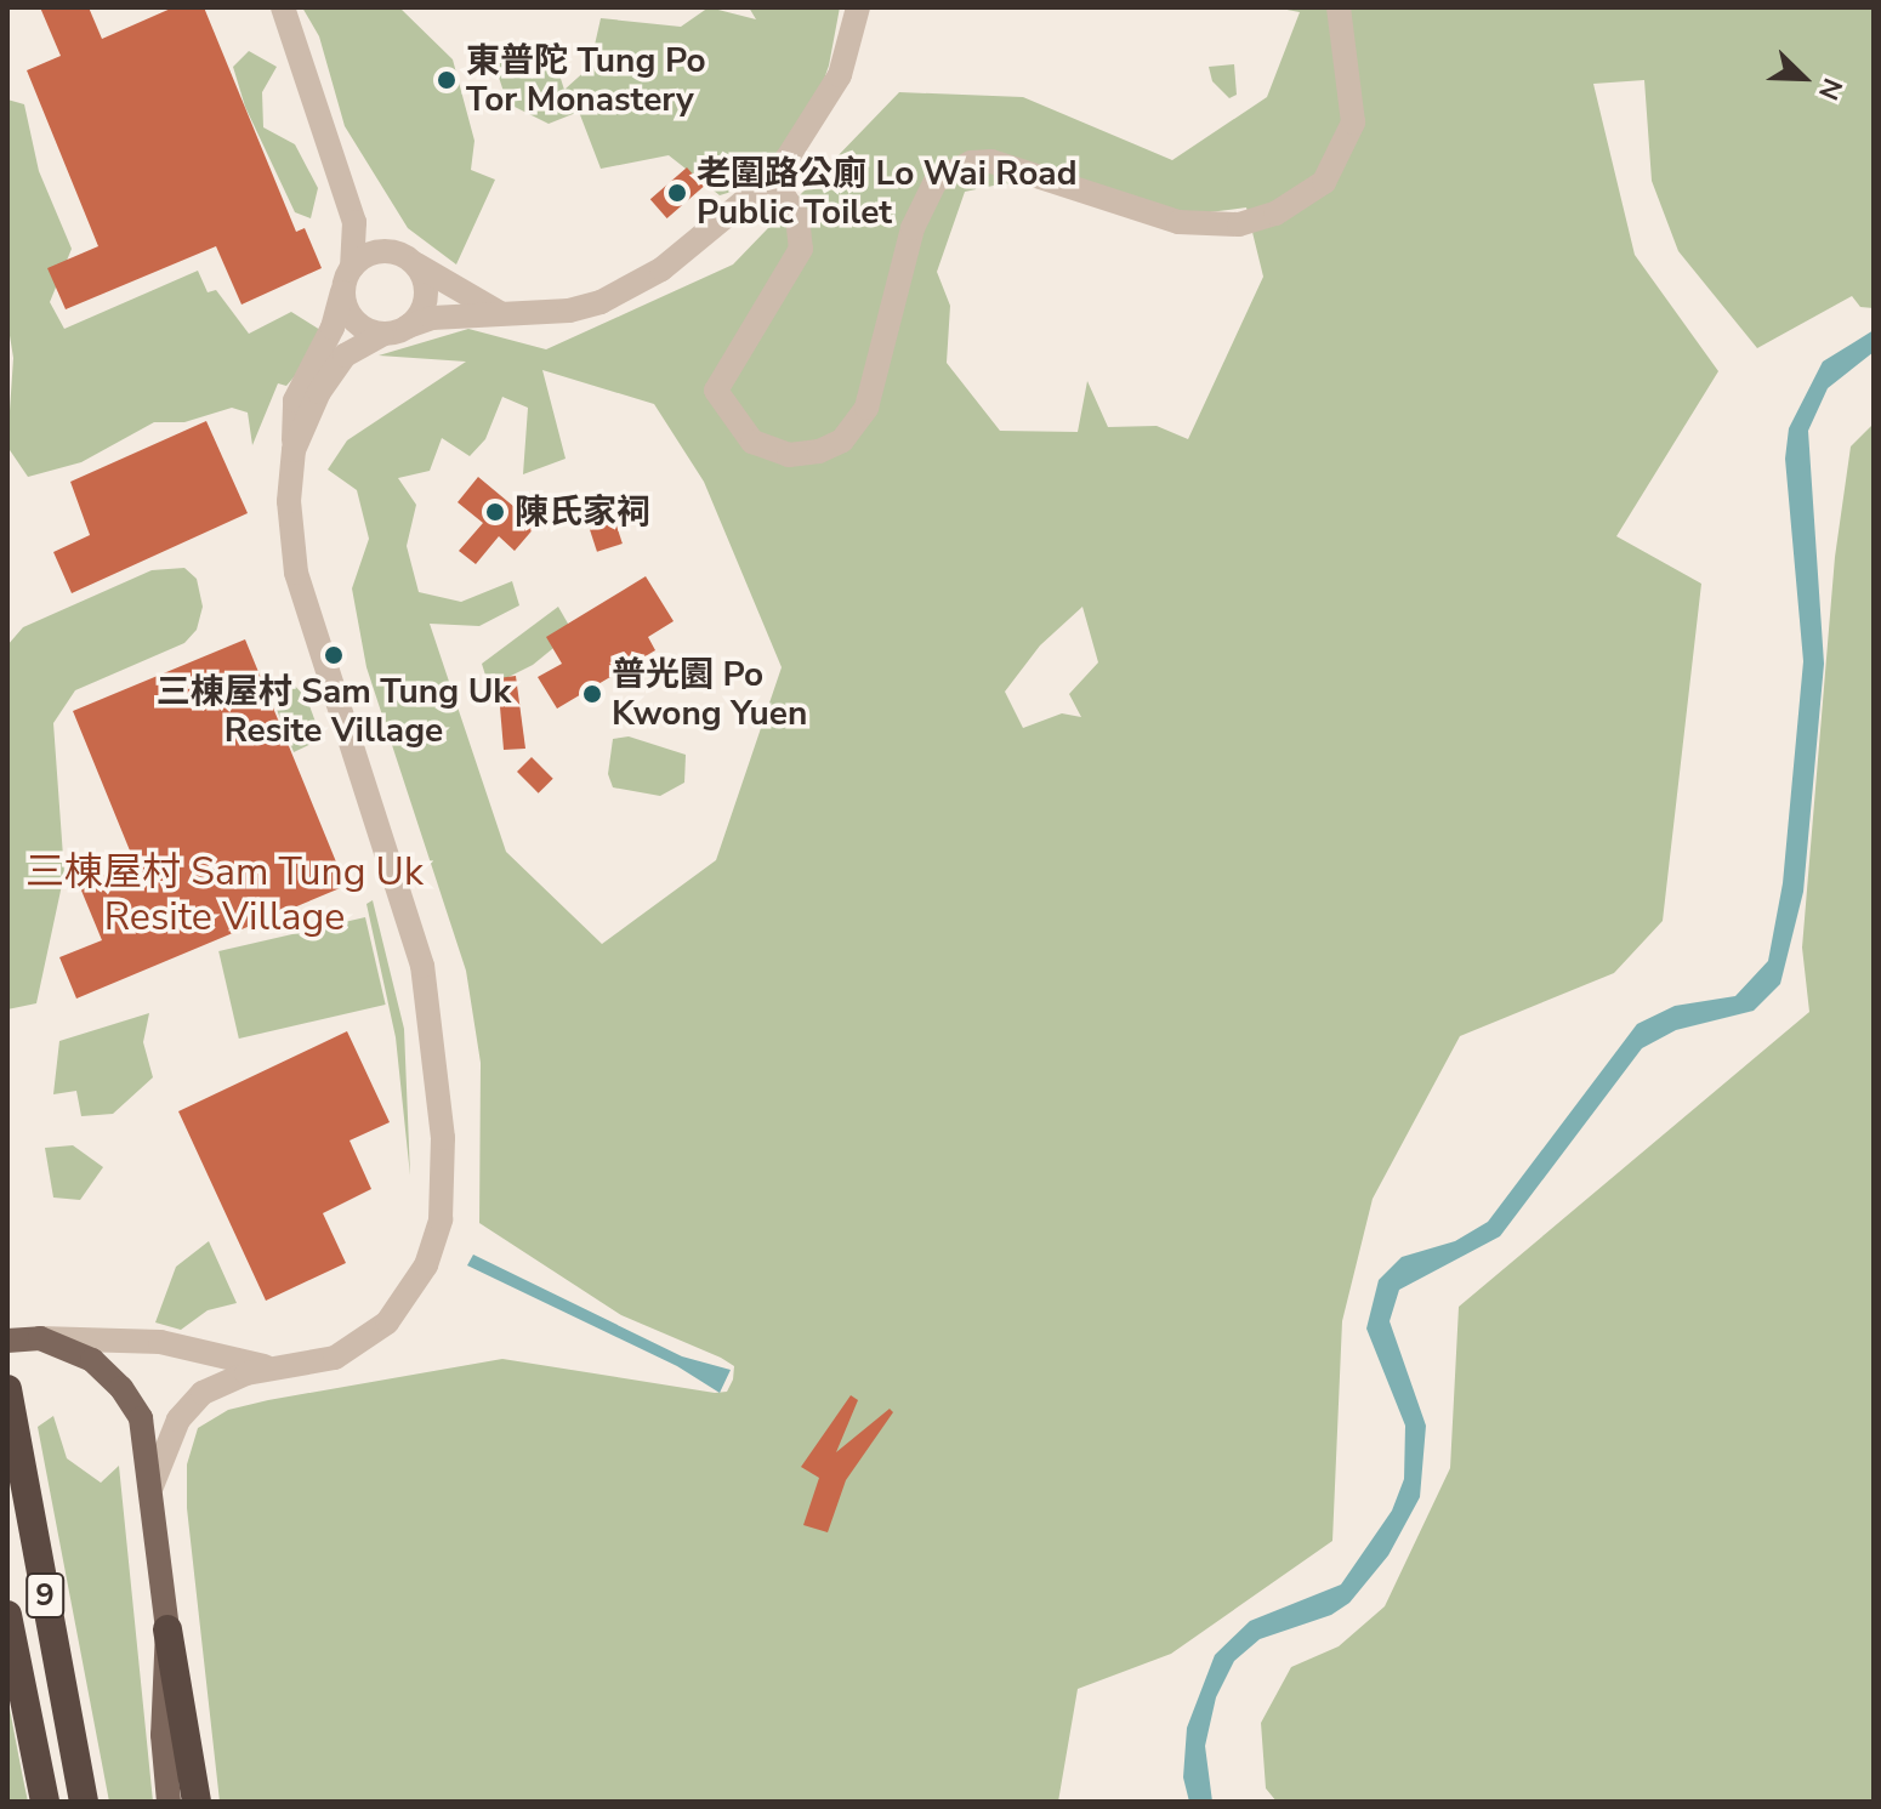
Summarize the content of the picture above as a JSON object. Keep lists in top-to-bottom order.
{
  "streets": {
    "highway": ["9"]
  },
  "districts": ["三棟屋村 Sam Tung Uk Resite Village"],
  "places": [
    "東普陀 Tung Po Tor Monastery",
    "老圍路公廁 Lo Wai Road Public Toilet",
    "陳氏家祠",
    "三棟屋村 Sam Tung Uk Resite Village",
    "普光園 Po Kwong Yuen"
  ],
  "north": "bottom right"
}
